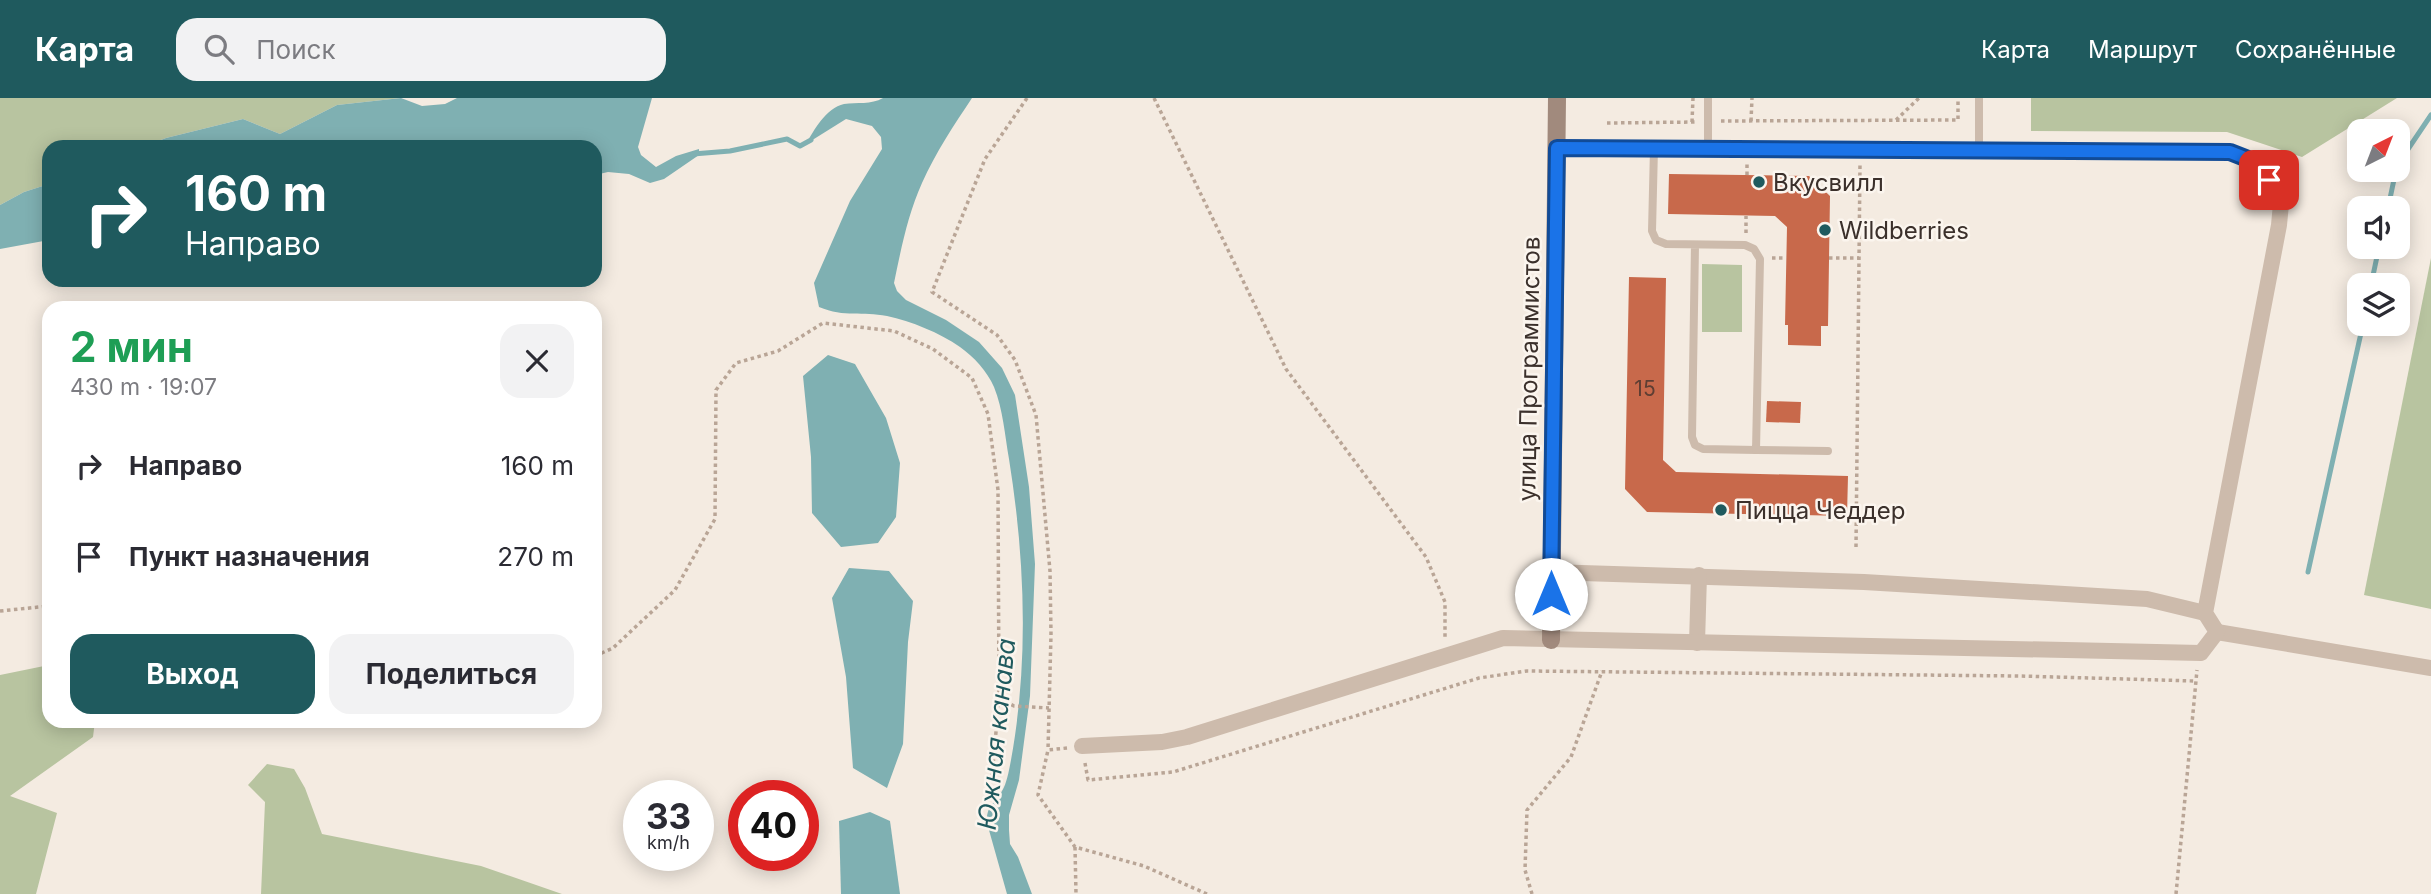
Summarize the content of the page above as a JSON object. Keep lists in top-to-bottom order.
{
  "streets": {
    "street": ["улица Программистов"]
  },
  "water": ["Южная канава"],
  "places": ["Вкусвилл", "Wildberries", "Пицца Чеддер"],
  "house_numbers": ["15"],
  "north": "top right",
  "page": {
    "header": "Карта",
    "search": "Поиск",
    "nav": ["Карта", "Маршрут", "Сохранённые"],
    "turn": ["160 m", "Направо"],
    "heading": ["2 мин", "430 m · 19:07"],
    "list": [
      {
        "name": "Направо",
        "value": "160 m"
      },
      {
        "name": "Пункт назначения",
        "value": "270 m"
      }
    ],
    "buttons": ["Выход", "Поделиться"],
    "speed": "33 km/h",
    "limit": "40"
  }
}
